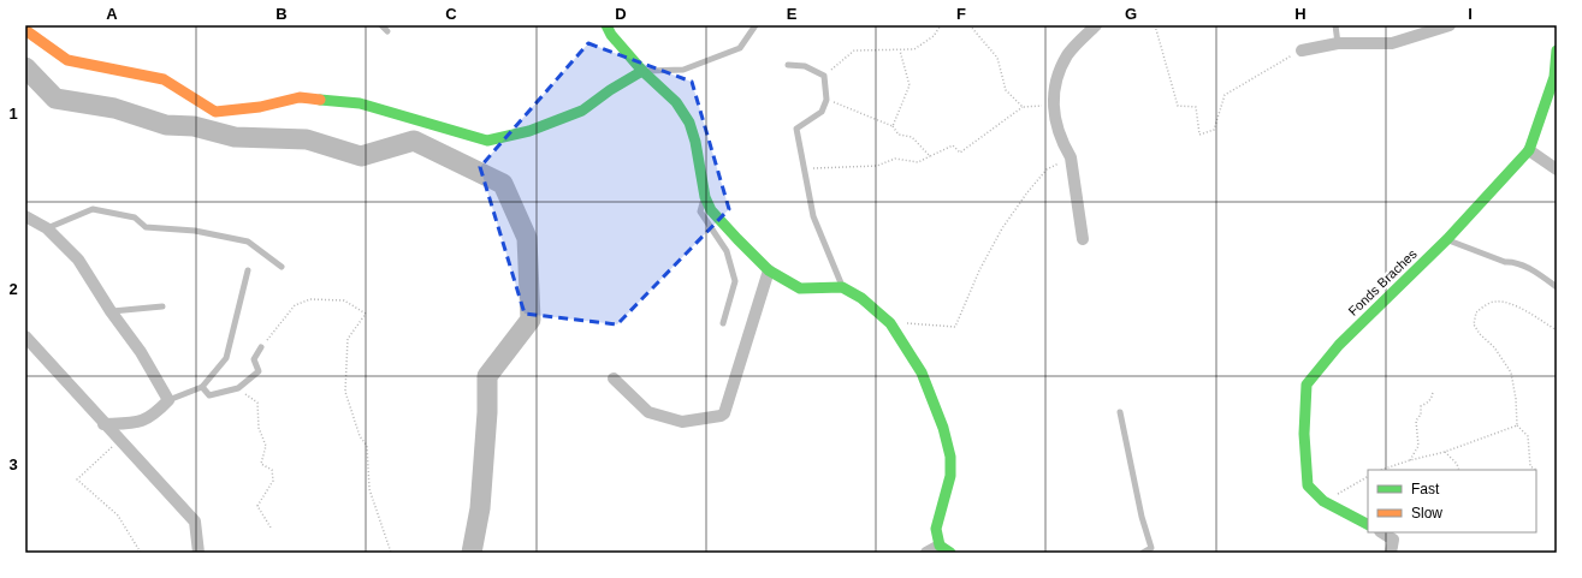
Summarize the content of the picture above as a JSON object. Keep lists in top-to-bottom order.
{
  "streets": {
    "street": ["Fonds Braches"]
  },
  "legend": ["Fast", "Slow"],
  "grid": {
    "columns": [
      "A",
      "B",
      "C",
      "D",
      "E",
      "F",
      "G",
      "H",
      "I"
    ],
    "rows": ["1", "2", "3"]
  }
}
